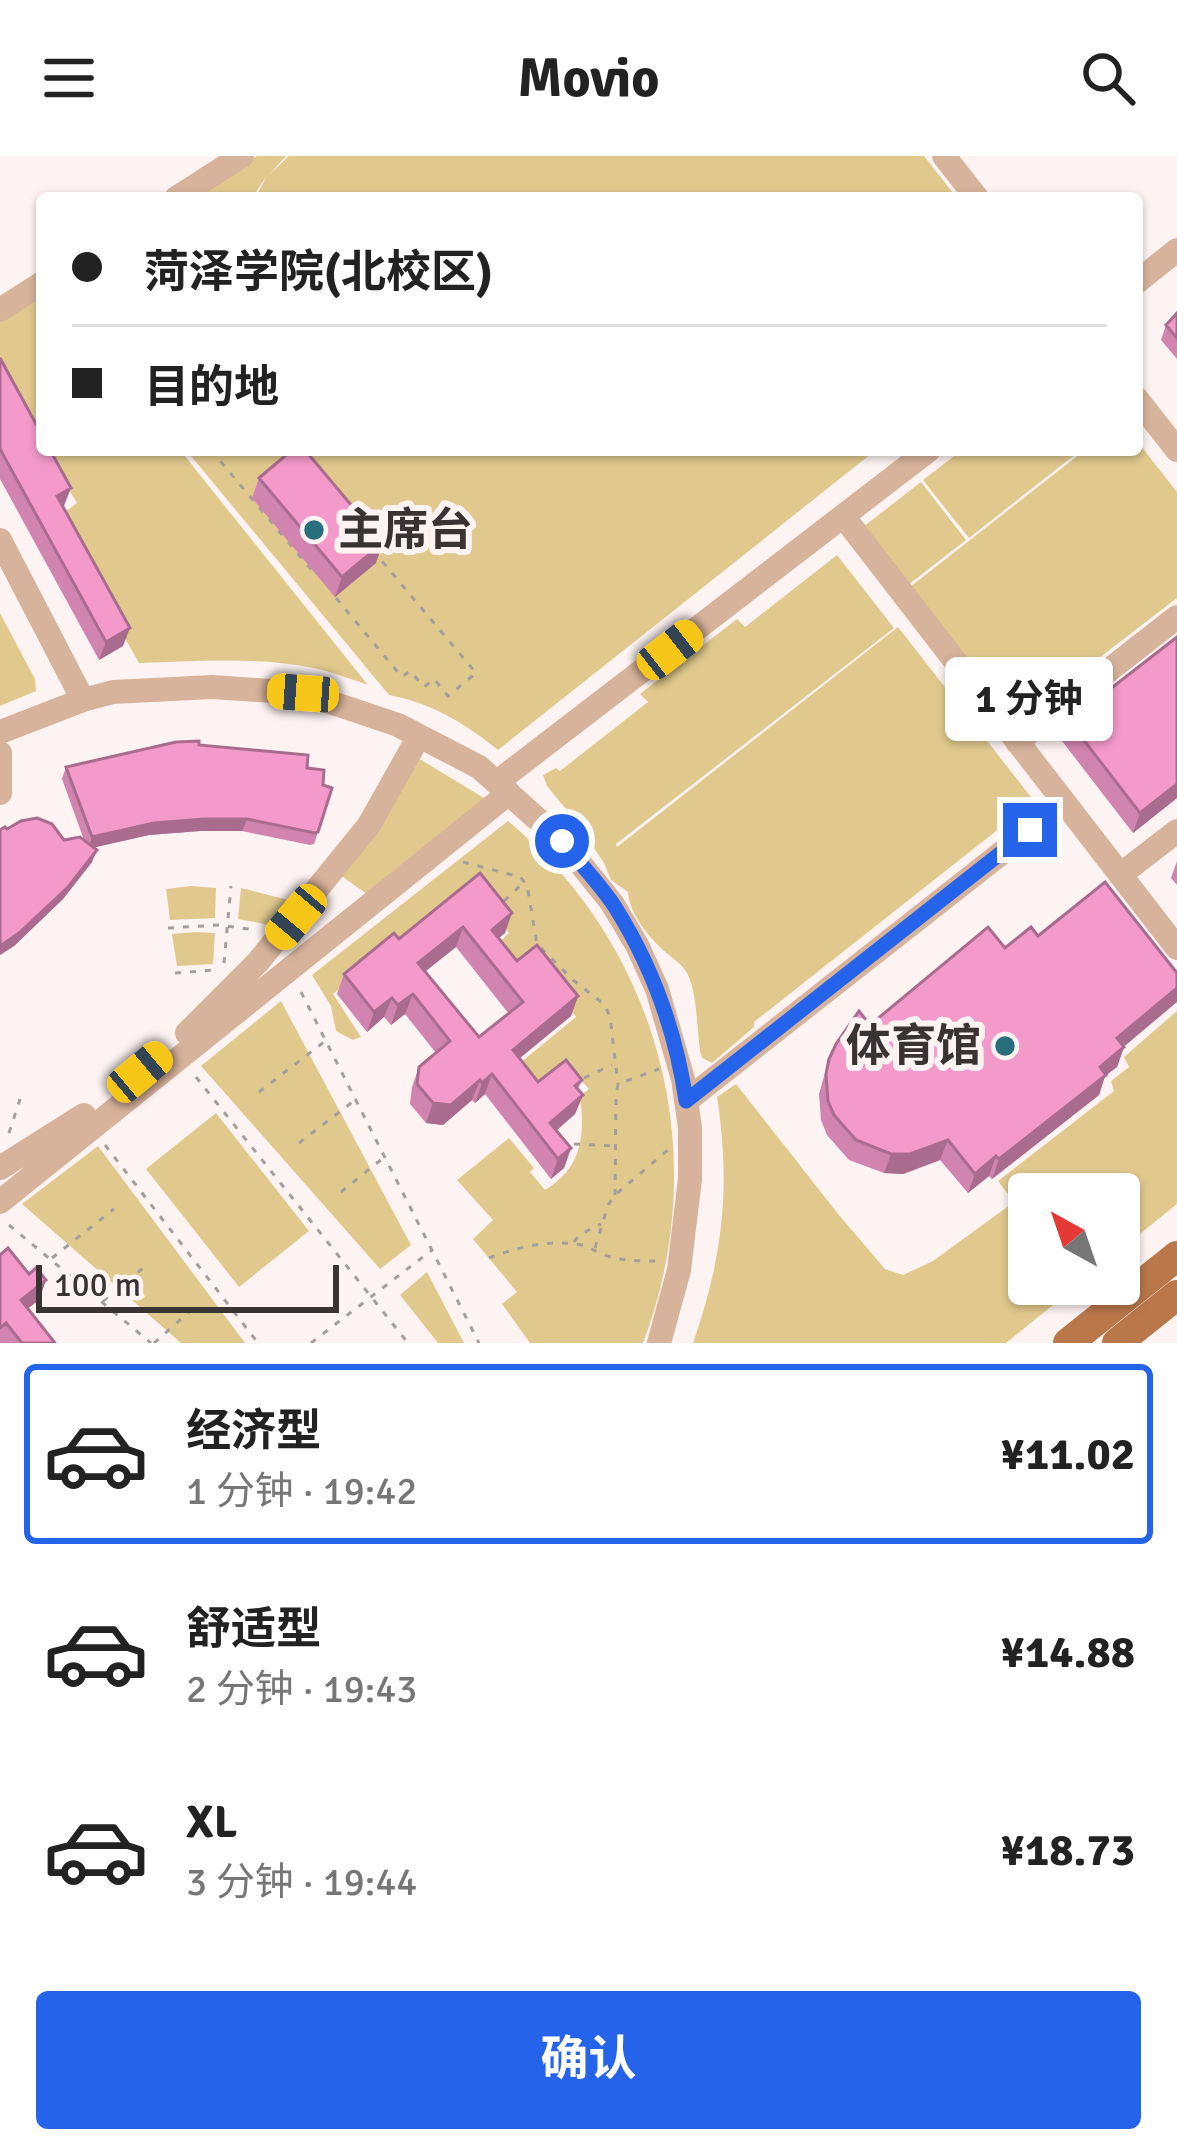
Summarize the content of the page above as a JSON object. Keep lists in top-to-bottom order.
{
  "places": ["主席台", "体育馆"],
  "scale_bar": "100 m",
  "north": "top left",
  "page": {
    "header": "Movio",
    "banner": ["菏泽学院(北校区)", "目的地"],
    "bubble": "1 分钟",
    "scale": "100 m",
    "list": [
      {
        "name": "经济型",
        "note": "1 分钟 · 19:42",
        "value": "¥11.02"
      },
      {
        "name": "舒适型",
        "note": "2 分钟 · 19:43",
        "value": "¥14.88"
      },
      {
        "name": "XL",
        "note": "3 分钟 · 19:44",
        "value": "¥18.73"
      }
    ],
    "buttons": "确认"
  }
}
